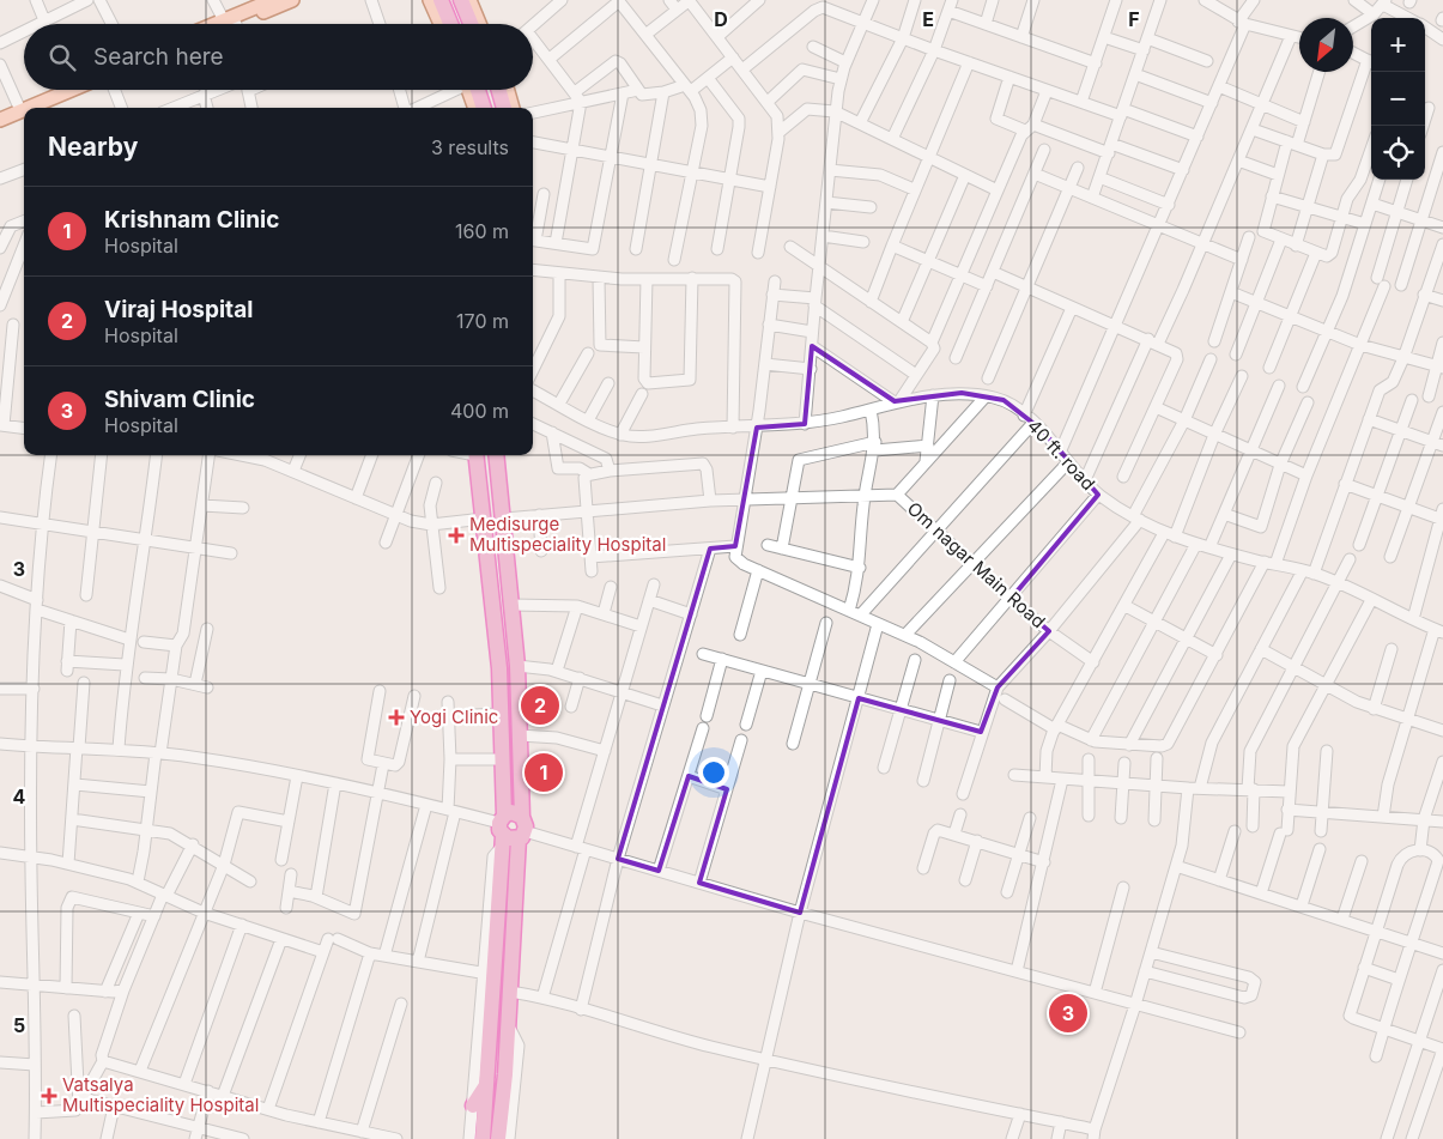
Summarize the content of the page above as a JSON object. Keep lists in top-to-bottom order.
{
  "streets": {
    "street": ["40 ft. road", "Om nagar Main Road"]
  },
  "places": {
    "health": ["Medisurge Multispeciality Hospital", "Yogi Clinic", "Vatsalya Multispeciality Hospital"]
  },
  "north": "bottom left",
  "page": {
    "map_buttons": ["+", "−"],
    "search": "Search here",
    "heading": ["Nearby", "3 results"],
    "list": [
      {
        "mark": "1",
        "name": "Krishnam Clinic",
        "note": "Hospital",
        "value": "160 m"
      },
      {
        "mark": "2",
        "name": "Viraj Hospital",
        "note": "Hospital",
        "value": "170 m"
      },
      {
        "mark": "3",
        "name": "Shivam Clinic",
        "note": "Hospital",
        "value": "400 m"
      }
    ],
    "pins": ["2", "1", "3"]
  },
  "grid": {
    "columns": ["D", "E", "F"],
    "rows": ["3", "4", "5"]
  }
}
